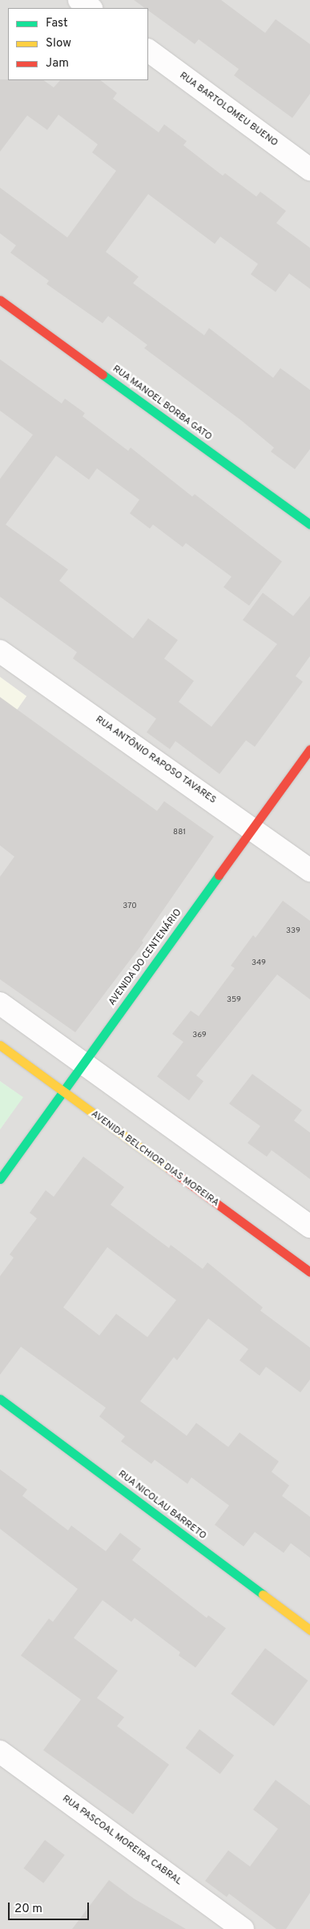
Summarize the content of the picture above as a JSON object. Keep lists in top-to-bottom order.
{
  "streets": {
    "street": [
      "RUA BARTOLOMEU BUENO",
      "RUA MANOEL BORBA GATO",
      "RUA ANTÔNIO RAPOSO TAVARES",
      "AVENIDA DO CENTENÁRIO",
      "AVENIDA BELCHIOR DIAS MOREIRA",
      "RUA NICOLAU BARRETO",
      "RUA PASCOAL MOREIRA CABRAL"
    ]
  },
  "crossings": [
    ["RUA ANTÔNIO RAPOSO TAVARES", "AVENIDA DO CENTENÁRIO"],
    ["AVENIDA DO CENTENÁRIO", "AVENIDA BELCHIOR DIAS MOREIRA"]
  ],
  "house_numbers": [
    "881",
    "370",
    "339",
    "349",
    "359",
    "369"
  ],
  "legend": ["Fast", "Slow", "Jam"],
  "scale_bar": "20 m"
}
